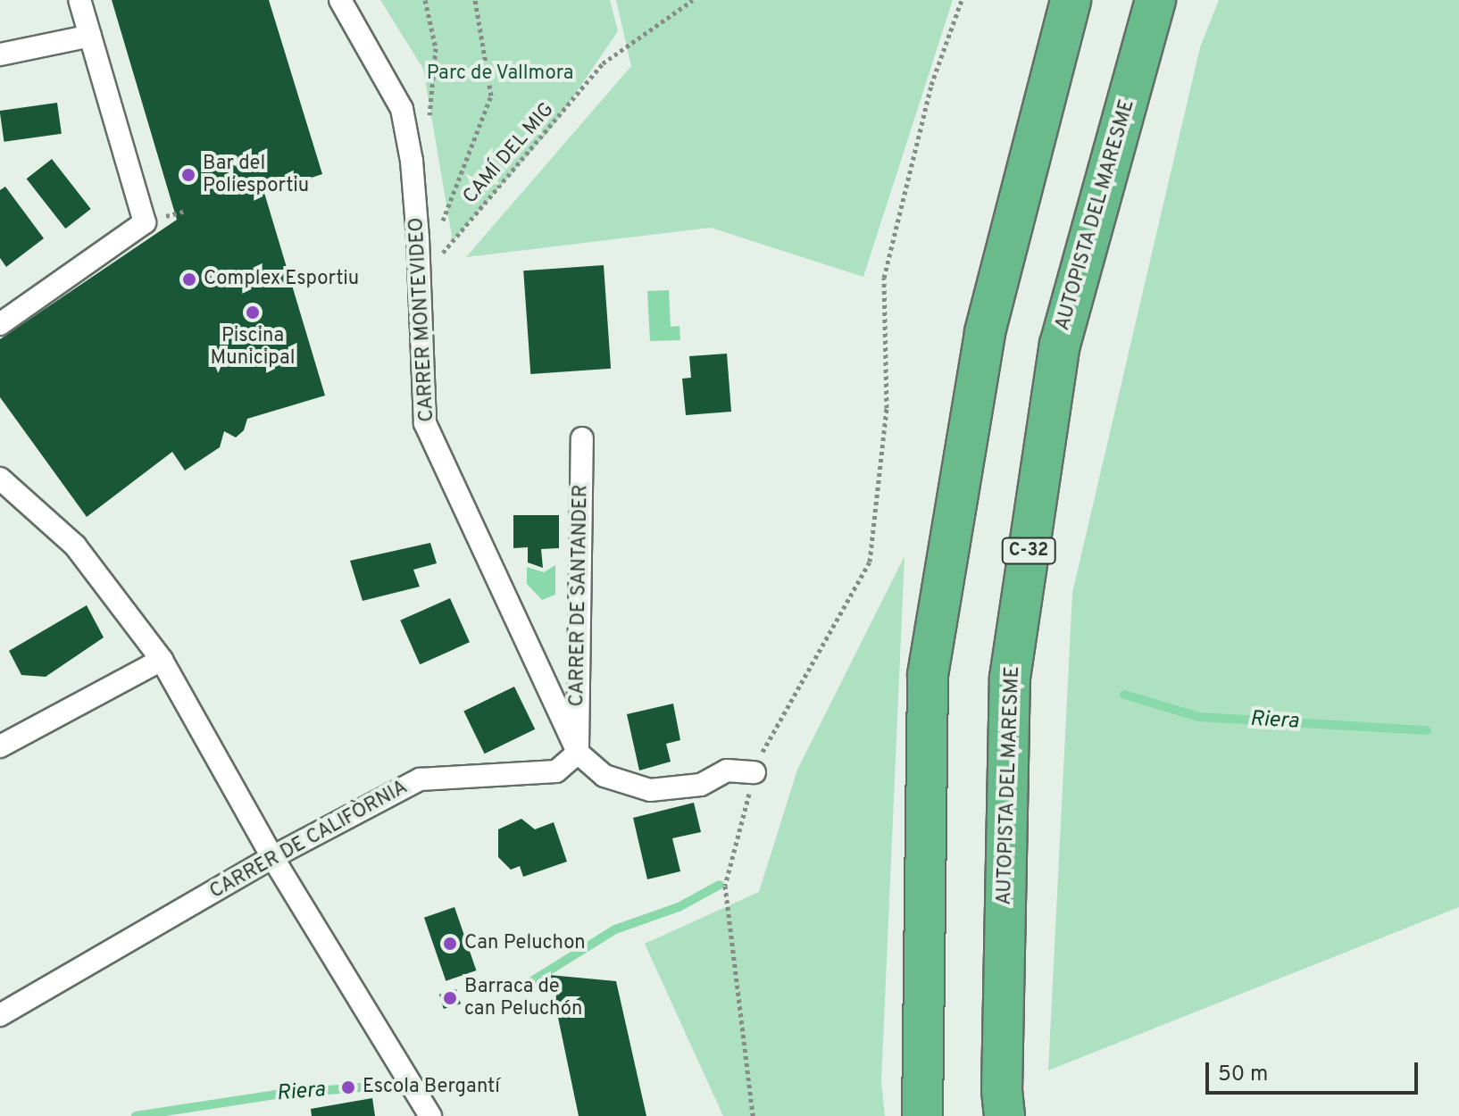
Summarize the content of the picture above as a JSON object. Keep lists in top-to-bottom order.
{
  "streets": {
    "highway": ["AUTOPISTA DEL MARESME", "C-32"],
    "street": ["CARRER MONTEVIDEO", "CARRER DE SANTANDER", "CARRER DE CALIFÒRNIA"],
    "path": ["CAMÍ DEL MIG"]
  },
  "crossings": [
    ["CAMÍ DEL MIG", "CARRER MONTEVIDEO"],
    ["CARRER MONTEVIDEO", "CARRER DE SANTANDER"],
    ["CARRER MONTEVIDEO", "CARRER DE CALIFÒRNIA"],
    ["CARRER DE SANTANDER", "CARRER DE CALIFÒRNIA"]
  ],
  "water": ["Riera"],
  "parks": ["Parc de Vallmora"],
  "places": [
    "Bar del Poliesportiu",
    "Complex Esportiu",
    "Piscina Municipal",
    "Can Peluchon",
    "Barraca de can Peluchón",
    "Escola Bergantí"
  ],
  "scale_bar": "50 m"
}
